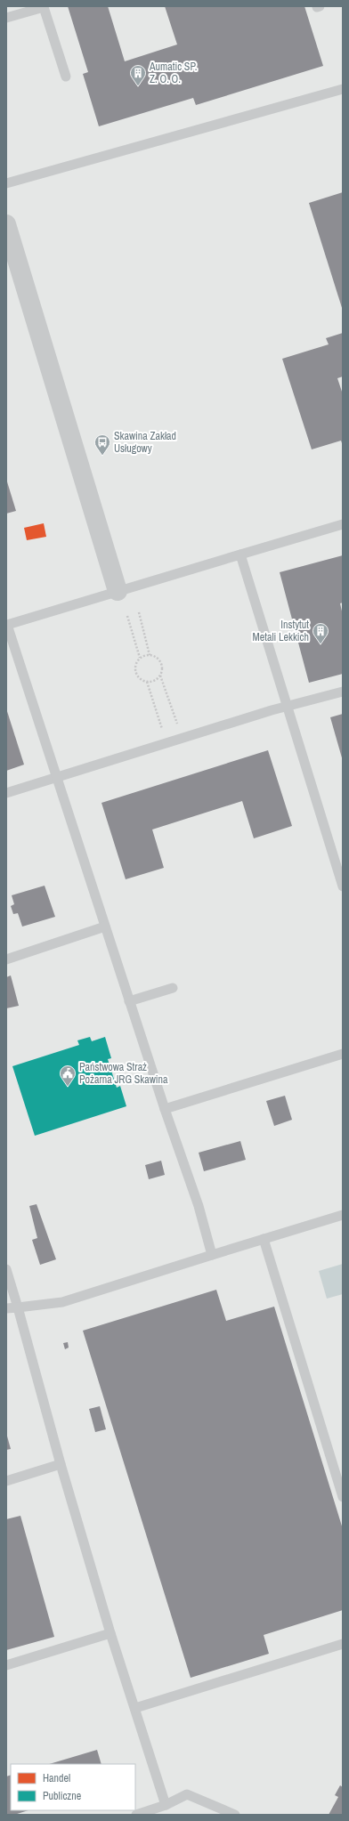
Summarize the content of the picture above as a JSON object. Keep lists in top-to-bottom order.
{
  "places": {
    "building": ["Aumatic SP. Z. O. O.", "Instytut Metali Lekkich"],
    "bus stop": ["Skawina Zakład Usługowy"],
    "public building": ["Państwowa Straż Pożarna JRG Skawina"]
  },
  "legend": ["Handel", "Publiczne"]
}
